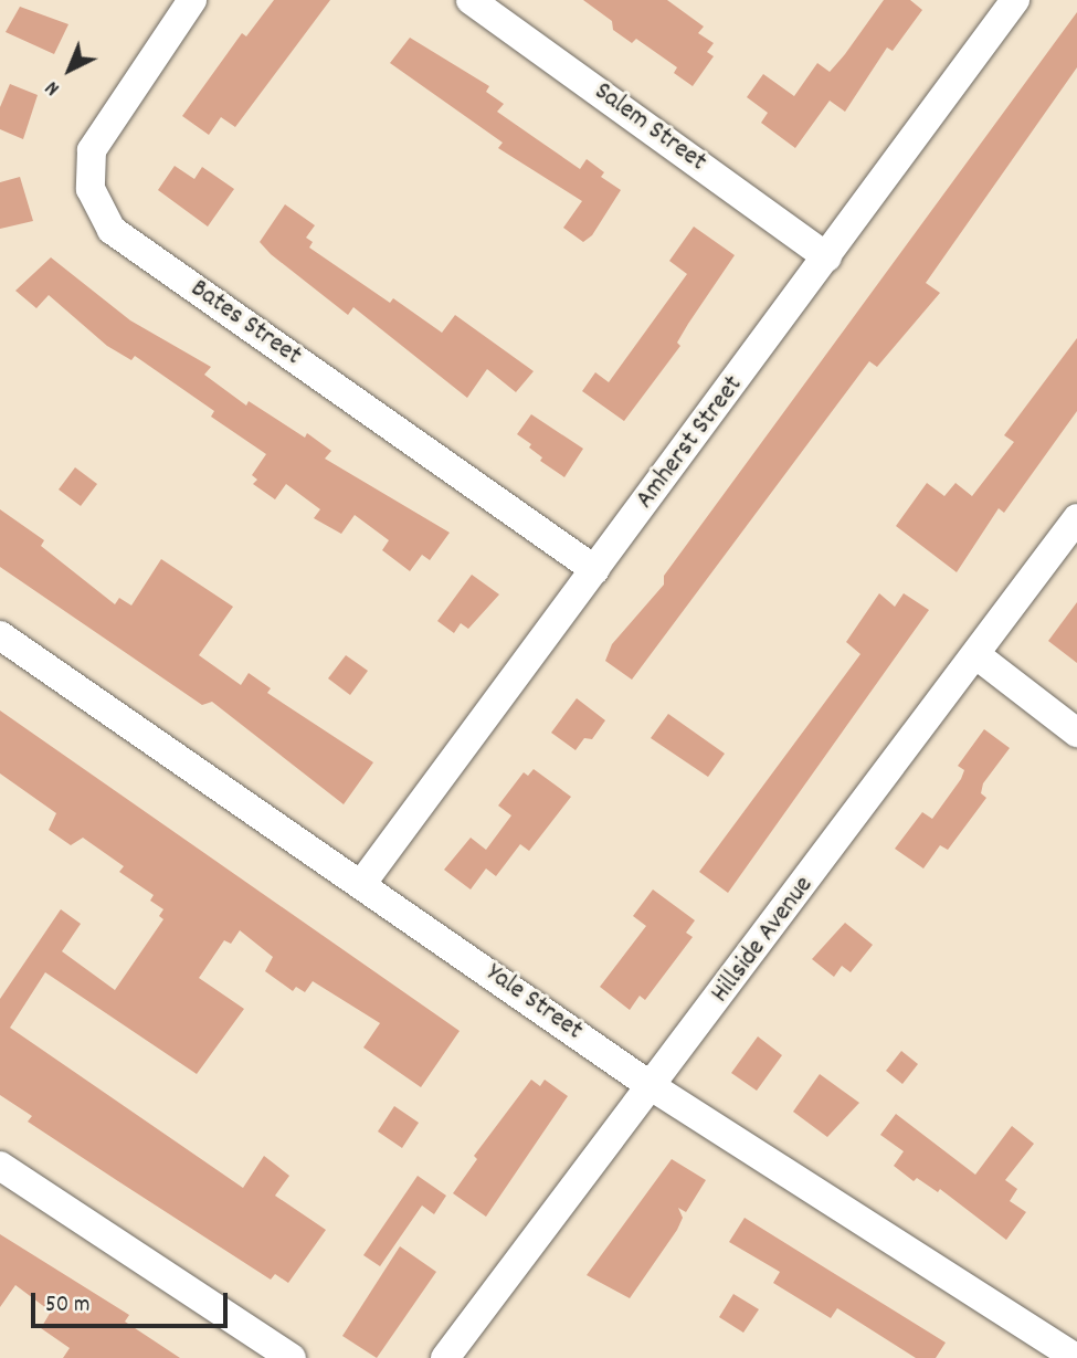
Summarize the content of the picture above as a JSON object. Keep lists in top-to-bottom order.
{
  "streets": {
    "street": [
      "Salem Street",
      "Bates Street",
      "Amherst Street",
      "Hillside Avenue",
      "Yale Street"
    ]
  },
  "crossings": [
    ["Salem Street", "Amherst Street"],
    ["Bates Street", "Amherst Street"],
    ["Amherst Street", "Yale Street"],
    ["Hillside Avenue", "Yale Street"]
  ],
  "scale_bar": "50 m",
  "north": "bottom left"
}
